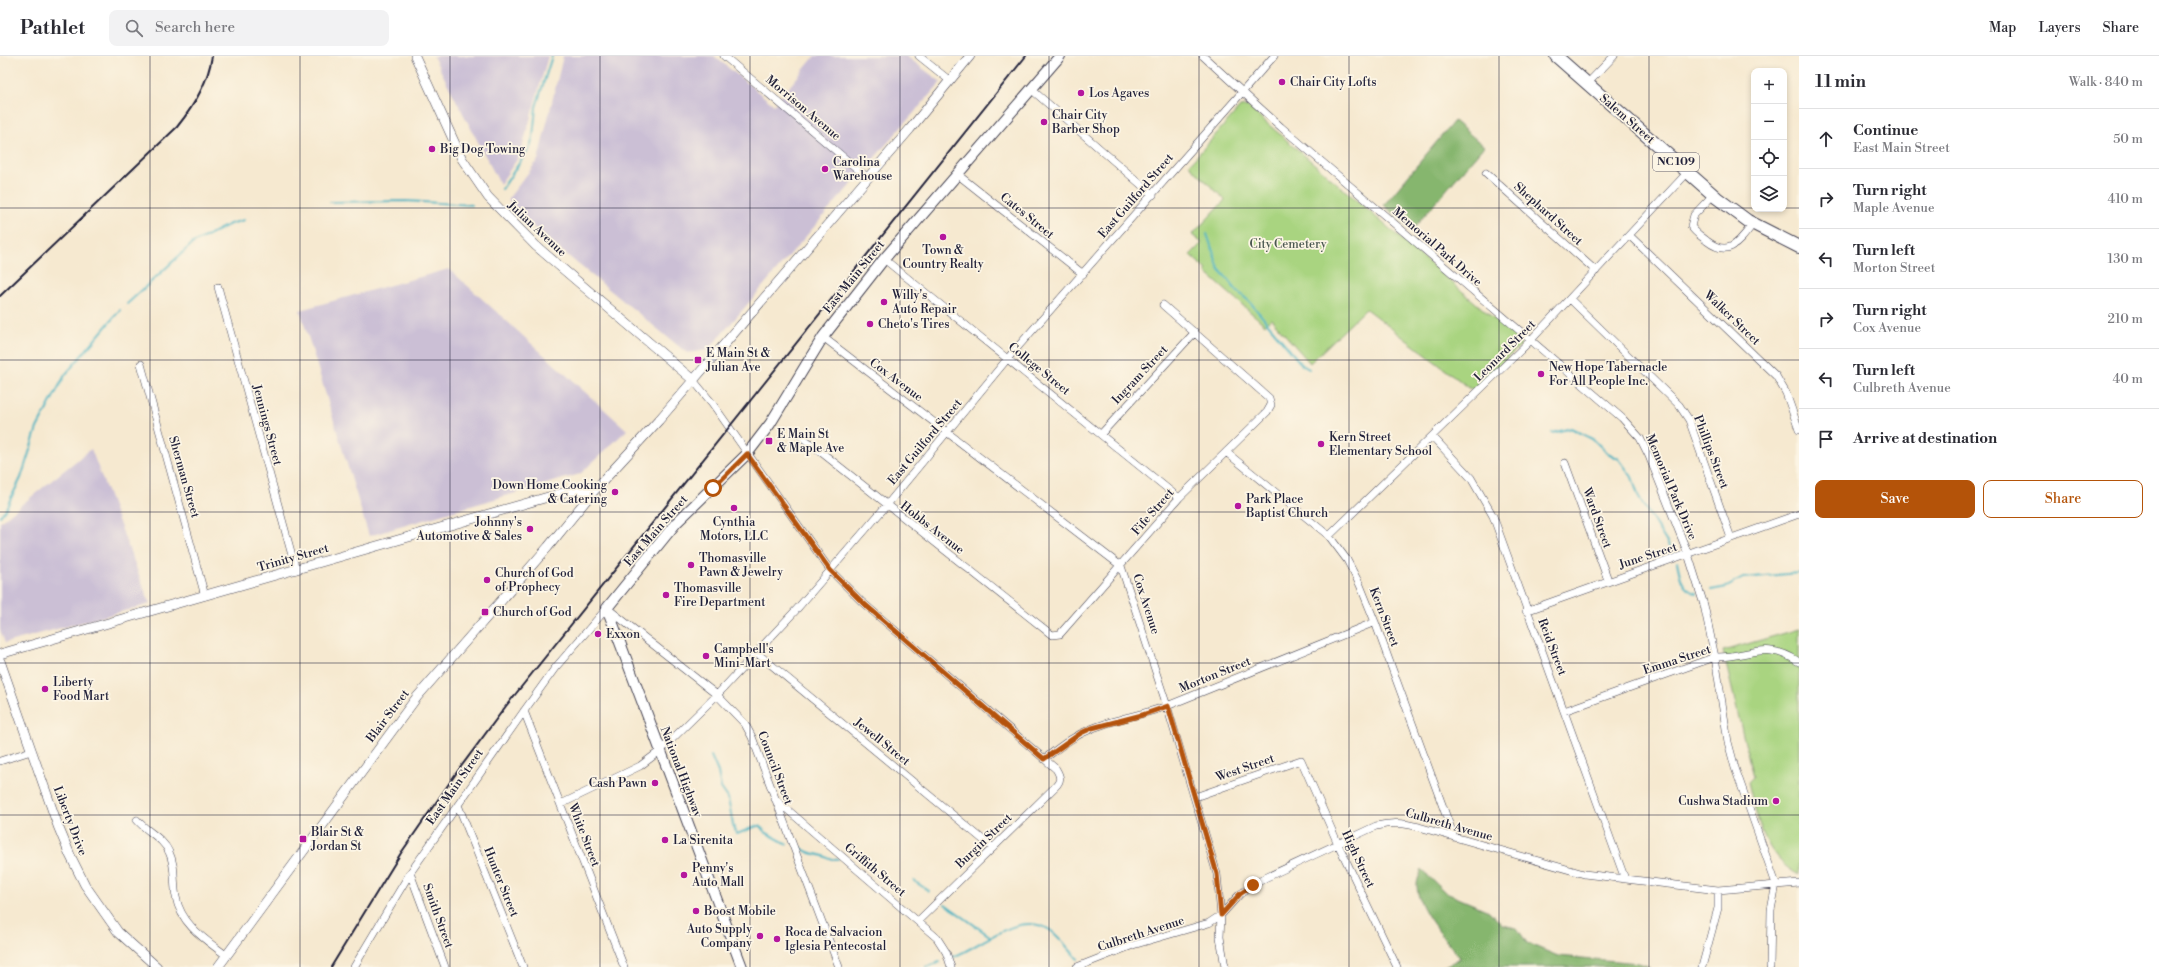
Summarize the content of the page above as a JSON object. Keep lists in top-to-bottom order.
{
  "streets": {
    "main road": [
      "Salem Street",
      "NC 109",
      "East Main Street",
      "National Highway"
    ],
    "street": [
      "Morrison Avenue",
      "East Guilford Street",
      "Shephard Street",
      "Cates Street",
      "Julian Avenue",
      "Memorial Park Drive",
      "Walker Street",
      "Leonard Street",
      "College Street",
      "Ingram Street",
      "Cox Avenue",
      "Jennings Street",
      "Phillips Street",
      "Sherman Street",
      "Fife Street",
      "Ward Street",
      "Hobbs Avenue",
      "June Street",
      "Trinity Street",
      "Kern Street",
      "Reid Street",
      "Emma Street",
      "Morton Street",
      "Blair Street",
      "Jewell Street",
      "Council Street",
      "West Street",
      "Liberty Drive",
      "Culbreth Avenue",
      "White Street",
      "Burgin Street",
      "High Street",
      "Griffith Street",
      "Hunter Street",
      "Smith Street"
    ]
  },
  "crossings": [
    ["Salem Street", "Leonard Street"],
    ["East Guilford Street", "Cates Street"],
    ["East Guilford Street", "Memorial Park Drive"],
    ["East Guilford Street", "College Street"],
    ["East Guilford Street", "Cox Avenue"],
    ["East Guilford Street", "Hobbs Avenue"],
    ["East Guilford Street", "Jewell Street"],
    ["East Guilford Street", "Council Street"],
    ["East Guilford Street", "National Highway"],
    ["East Guilford Street", "White Street"],
    ["Shephard Street", "Leonard Street"],
    ["Cates Street", "East Main Street"],
    ["Memorial Park Drive", "Leonard Street"],
    ["Memorial Park Drive", "June Street"],
    ["Memorial Park Drive", "Emma Street"],
    ["Memorial Park Drive", "Culbreth Avenue"],
    ["East Main Street", "College Street"],
    ["East Main Street", "Cox Avenue"],
    ["East Main Street", "Council Street"],
    ["East Main Street", "National Highway"],
    ["East Main Street", "White Street"],
    ["East Main Street", "Hunter Street"],
    ["East Main Street", "Smith Street"],
    ["Walker Street", "Leonard Street"],
    ["Leonard Street", "Phillips Street"],
    ["Leonard Street", "Kern Street"],
    ["Leonard Street", "Reid Street"],
    ["College Street", "Ingram Street"],
    ["College Street", "Fife Street"],
    ["Ingram Street", "Fife Street"],
    ["Cox Avenue", "Fife Street"],
    ["Cox Avenue", "Morton Street"],
    ["Cox Avenue", "West Street"],
    ["Cox Avenue", "Culbreth Avenue"],
    ["Jennings Street", "Trinity Street"],
    ["Phillips Street", "June Street"],
    ["Sherman Street", "Trinity Street"],
    ["Fife Street", "Hobbs Avenue"],
    ["Fife Street", "Kern Street"],
    ["Ward Street", "June Street"],
    ["June Street", "Reid Street"],
    ["Trinity Street", "Blair Street"],
    ["Kern Street", "Morton Street"],
    ["Kern Street", "Culbreth Avenue"],
    ["Reid Street", "Emma Street"],
    ["Reid Street", "Culbreth Avenue"],
    ["Morton Street", "Burgin Street"],
    ["Jewell Street", "Burgin Street"],
    ["Council Street", "National Highway"],
    ["Council Street", "Griffith Street"],
    ["West Street", "High Street"],
    ["Culbreth Avenue", "High Street"],
    ["Burgin Street", "Griffith Street"]
  ],
  "parks": ["City Cemetery"],
  "places": {
    "other": [
      "Chair City Lofts",
      "Los Agaves",
      "Chair City Barber Shop",
      "Big Dog Towing",
      "Carolina Warehouse",
      "Town & Country Realty",
      "Willy's Auto Repair",
      "Cheto's Tires",
      "New Hope Tabernacle For All People Inc.",
      "Kern Street Elementary School",
      "Down Home Cooking & Catering",
      "Park Place Baptist Church",
      "Cynthia Motors, LLC",
      "Johnny's Automotive & Sales",
      "Thomasville Pawn & Jewelry",
      "Church of God of Prophecy",
      "Thomasville Fire Department",
      "Exxon",
      "Campbell's Mini-Mart",
      "Liberty Food Mart",
      "Cash Pawn",
      "Cushwa Stadium",
      "La Sirenita",
      "Penny's Auto Mall",
      "Boost Mobile",
      "Auto Supply Company",
      "Roca de Salvacion Iglesia Pentecostal"
    ],
    "transit": [
      "E Main St & Julian Ave",
      "E Main St & Maple Ave",
      "Church of God",
      "Blair St & Jordan St"
    ]
  },
  "page": {
    "header": "Pathlet",
    "search": "Search here",
    "nav": ["Map", "Layers", "Share"],
    "heading": ["11 min", "Walk · 840 m"],
    "map_buttons": ["+", "−"],
    "list": [
      ["Continue", "East Main Street", "50 m"],
      ["Turn right", "Maple Avenue", "410 m"],
      ["Turn left", "Morton Street", "130 m"],
      ["Turn right", "Cox Avenue", "210 m"],
      ["Turn left", "Culbreth Avenue", "40 m"],
      "Arrive at destination"
    ],
    "buttons": ["Save", "Share"]
  }
}
